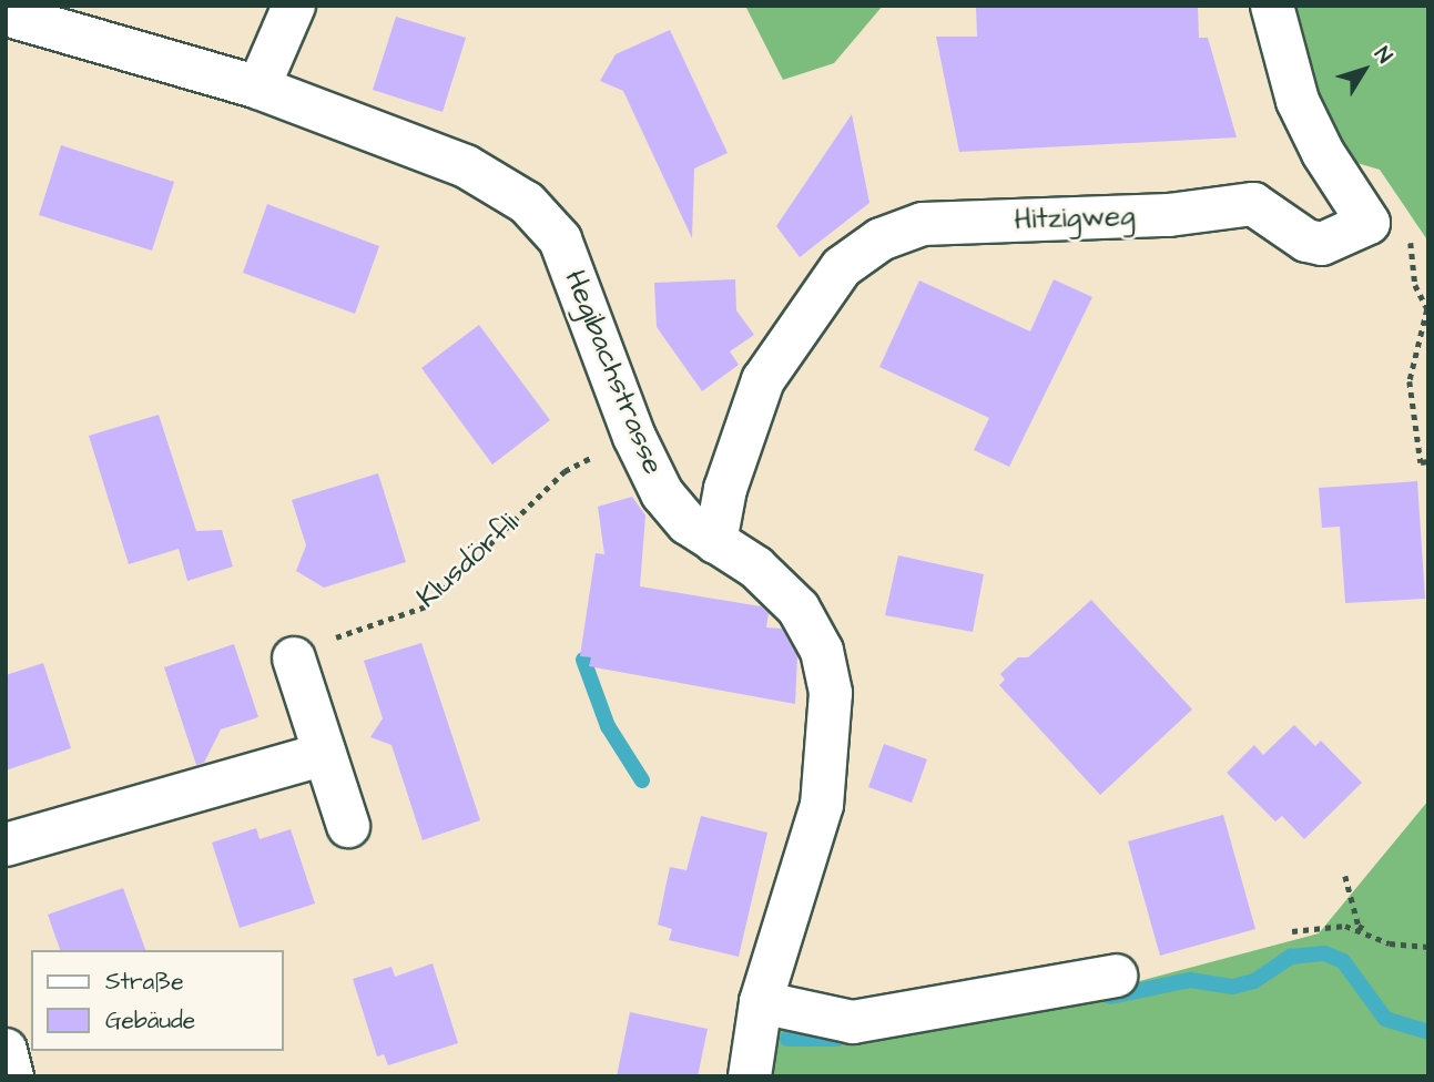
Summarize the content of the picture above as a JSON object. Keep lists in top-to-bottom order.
{
  "streets": {
    "street": ["Hitzigweg", "Hegibachstrasse"],
    "path": ["Klusdörfli"]
  },
  "crossings": [
    ["Hitzigweg", "Hegibachstrasse"],
    ["Hegibachstrasse", "Klusdörfli"]
  ],
  "legend": ["Straße", "Gebäude"],
  "north": "top right"
}
